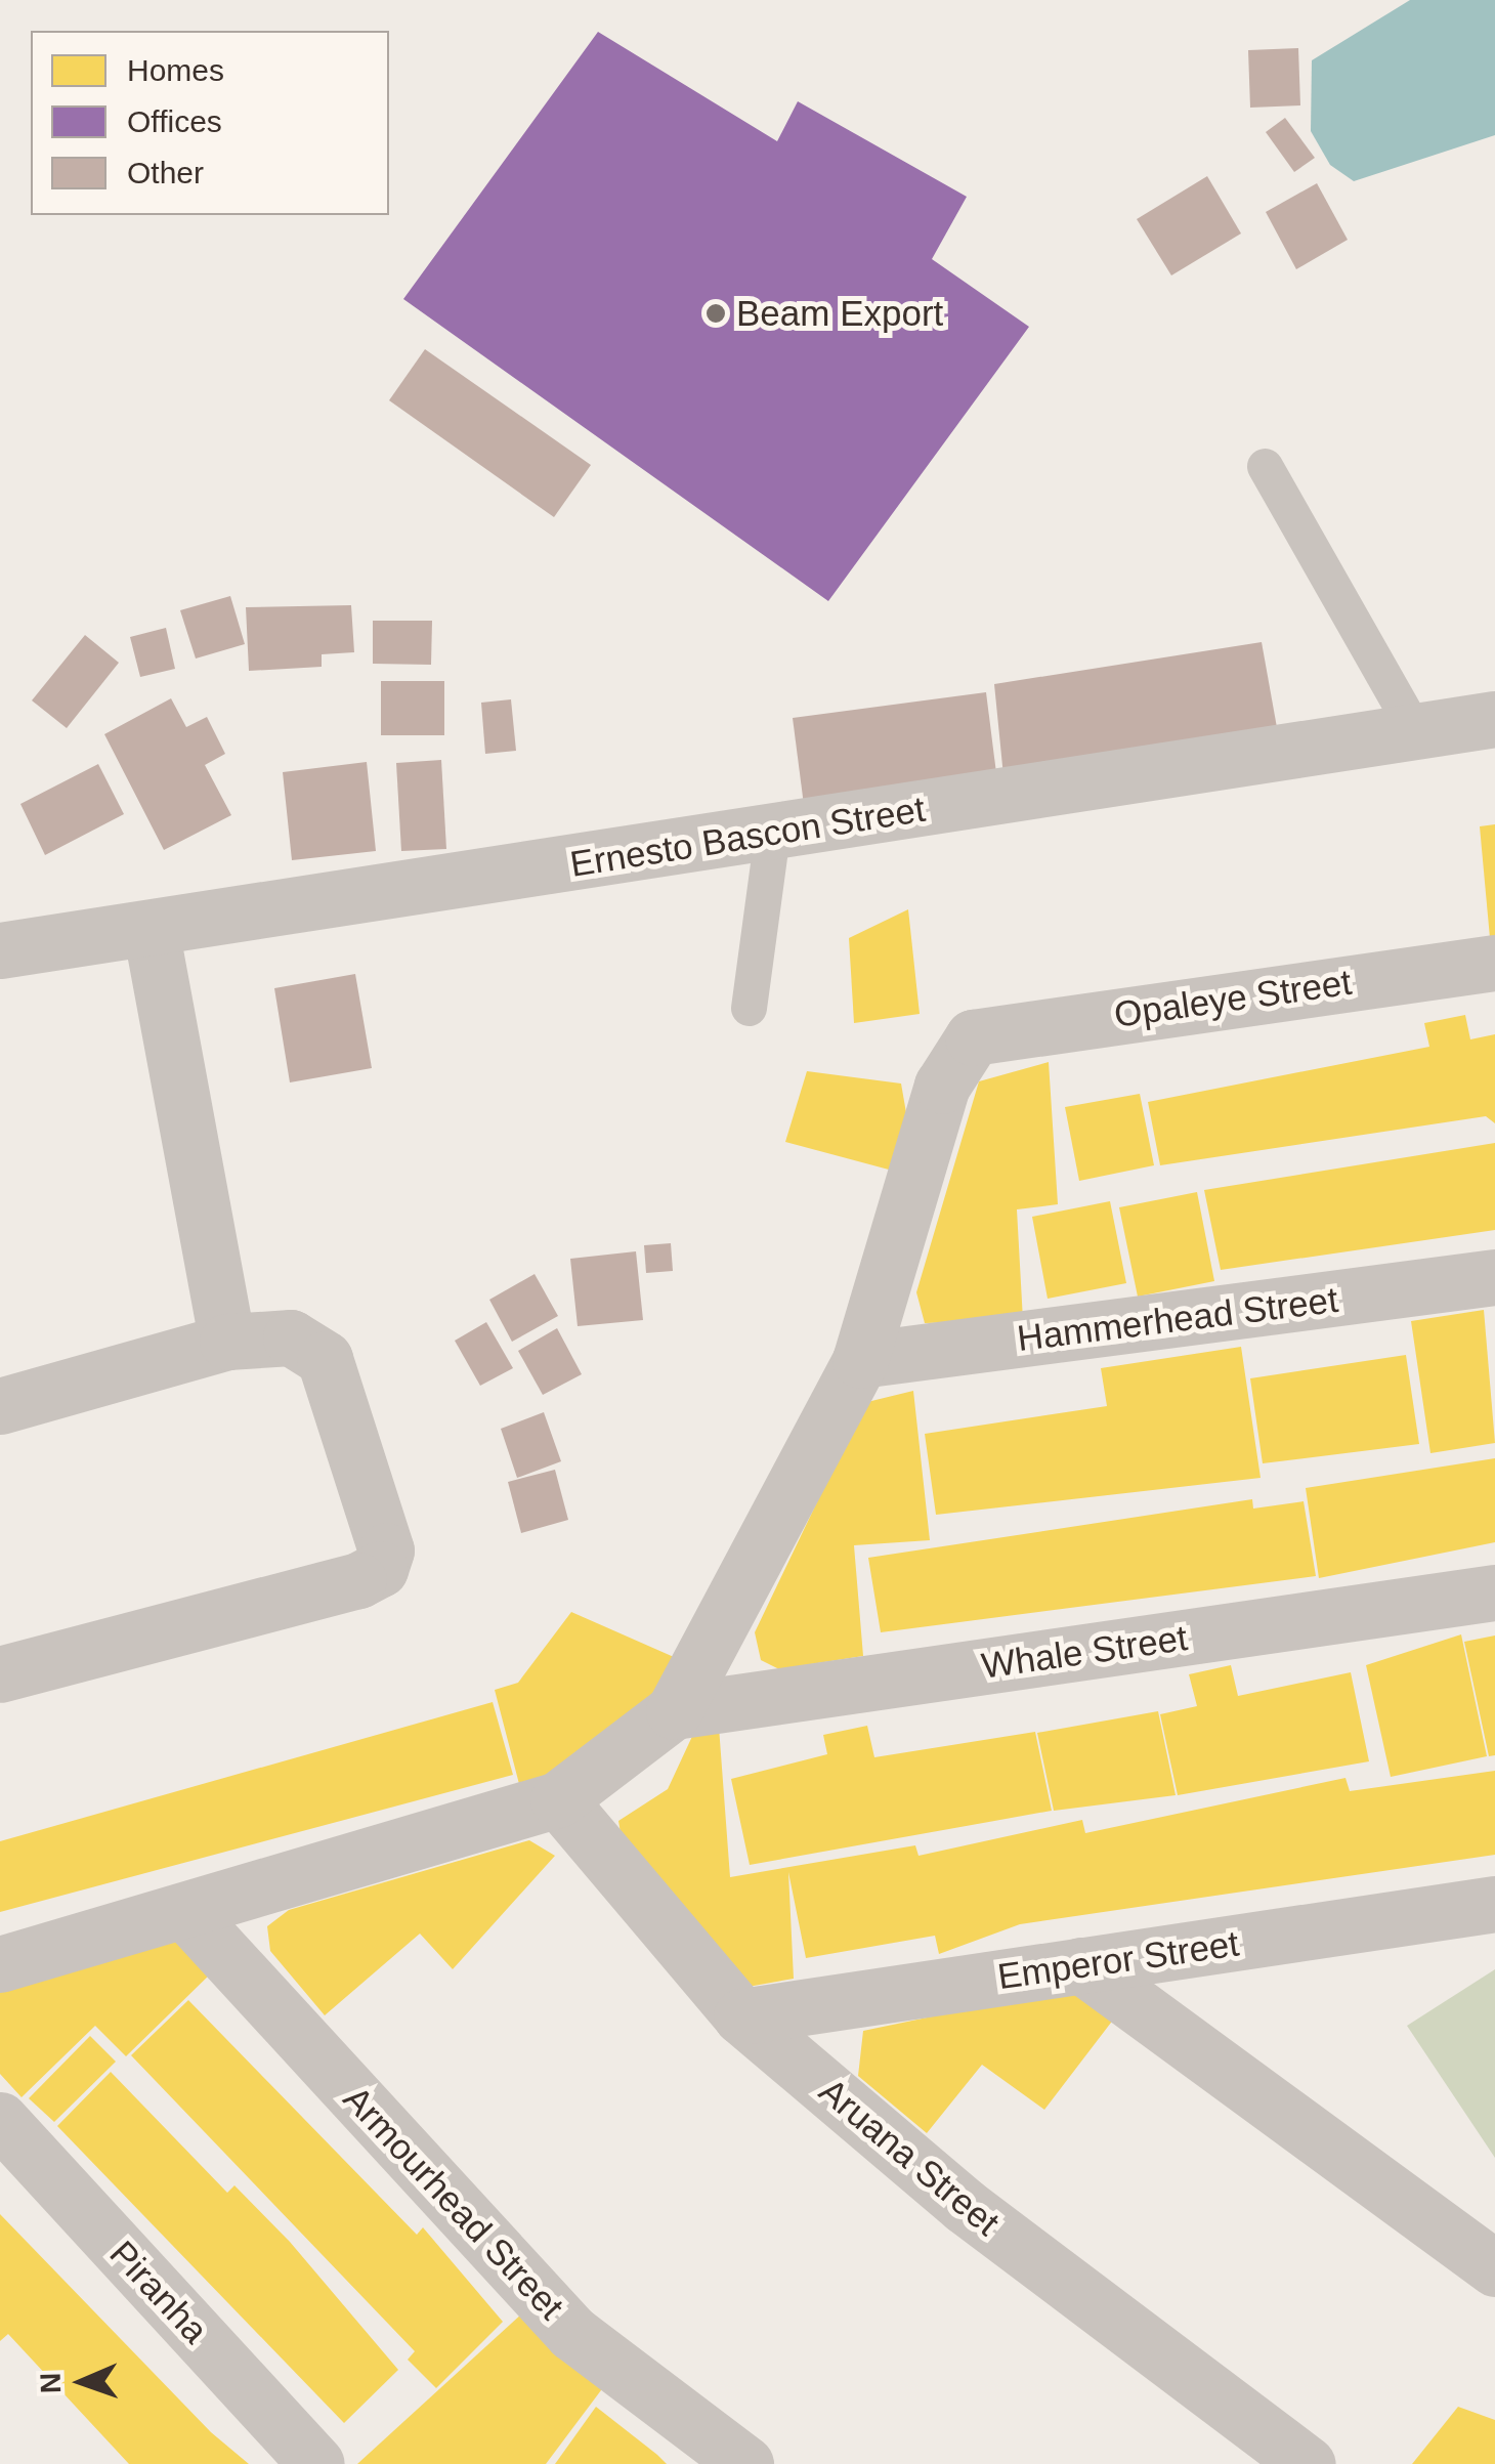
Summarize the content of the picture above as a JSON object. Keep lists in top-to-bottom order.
{
  "streets": {
    "street": [
      "Ernesto Bascon Street",
      "Opaleye Street",
      "Hammerhead Street",
      "Whale Street",
      "Emperor Street",
      "Aruana Street",
      "Armourhead Street",
      "Piranha"
    ]
  },
  "crossings": [
    ["Opaleye Street", "Hammerhead Street"],
    ["Emperor Street", "Aruana Street"]
  ],
  "places": ["Beam Export"],
  "legend": ["Homes", "Offices", "Other"],
  "north": "left"
}
